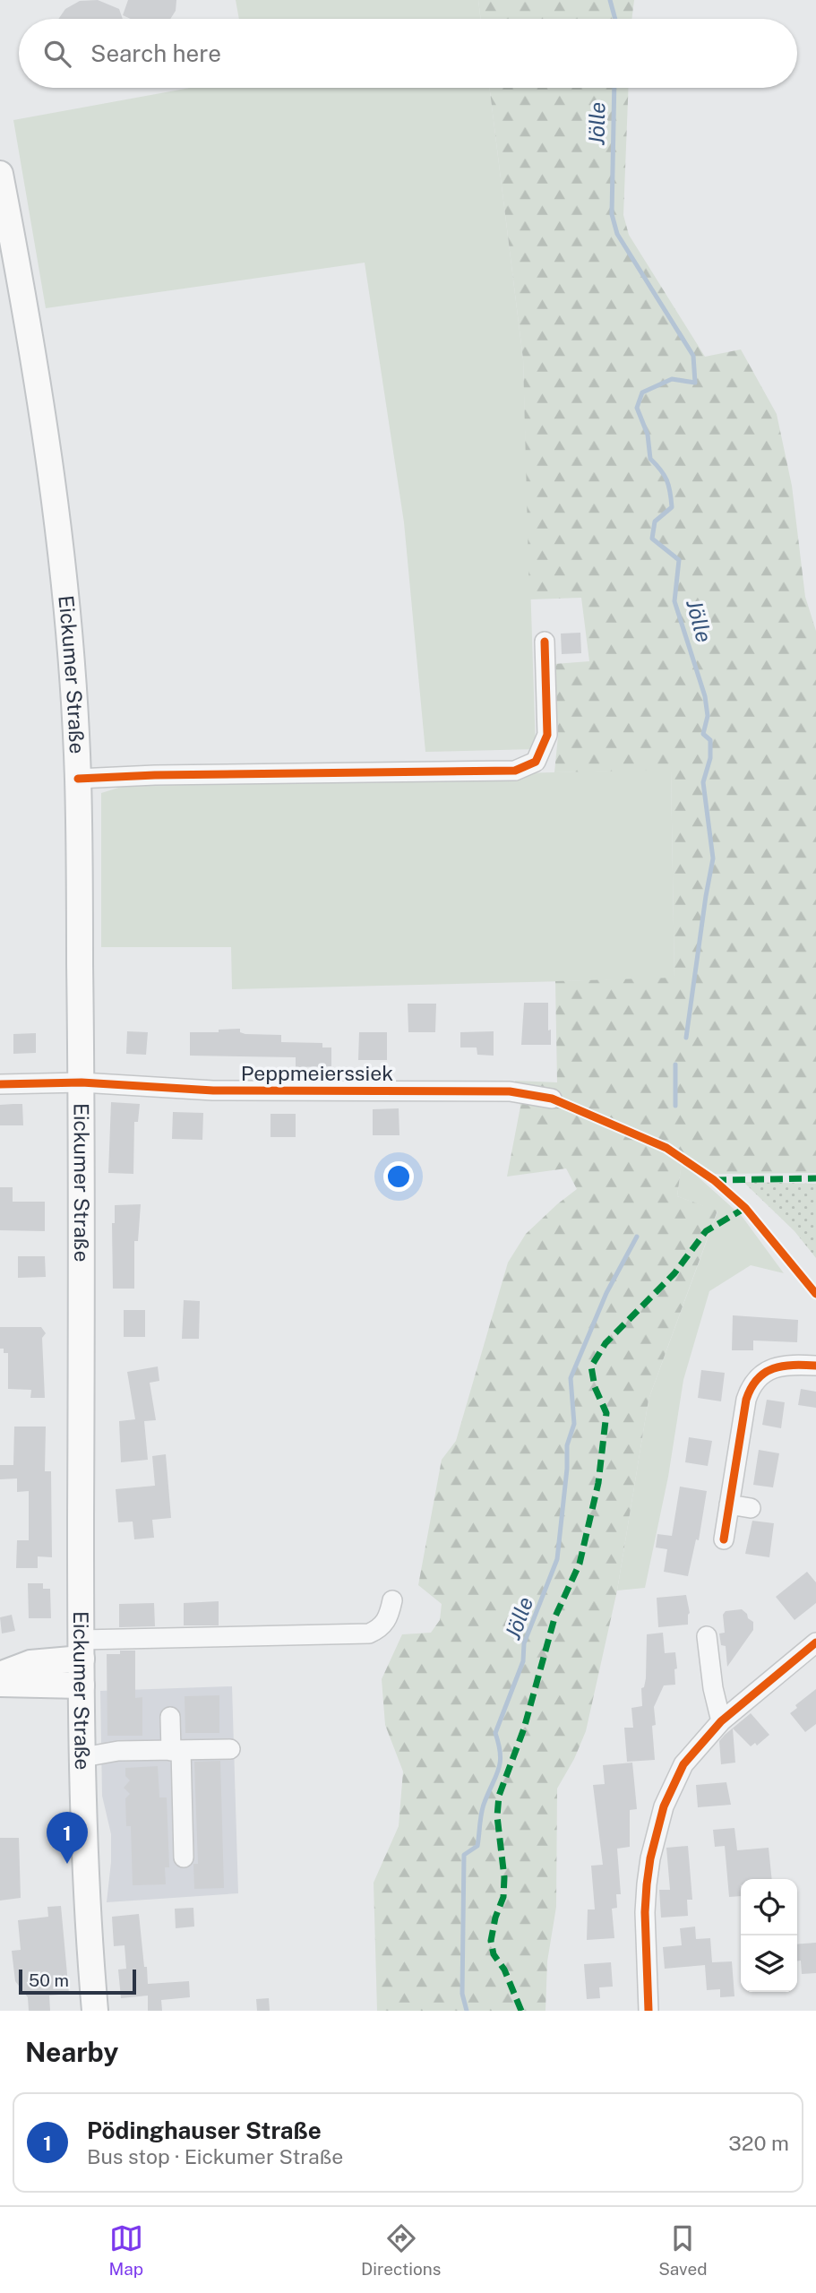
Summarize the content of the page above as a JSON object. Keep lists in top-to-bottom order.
{
  "streets": {
    "main road": ["Eickumer Straße"],
    "street": ["Peppmeierssiek"]
  },
  "crossings": [
    ["Eickumer Straße", "Peppmeierssiek"]
  ],
  "water": ["Jölle"],
  "scale_bar": "50 m",
  "page": {
    "search": "Search here",
    "pins": "1",
    "scale": "50 m",
    "heading": "Nearby",
    "list": [
      {
        "mark": "1",
        "name": "Pödinghauser Straße",
        "note": "Bus stop · Eickumer Straße",
        "value": "320 m"
      }
    ],
    "nav": ["Map", "Directions", "Saved"]
  }
}
